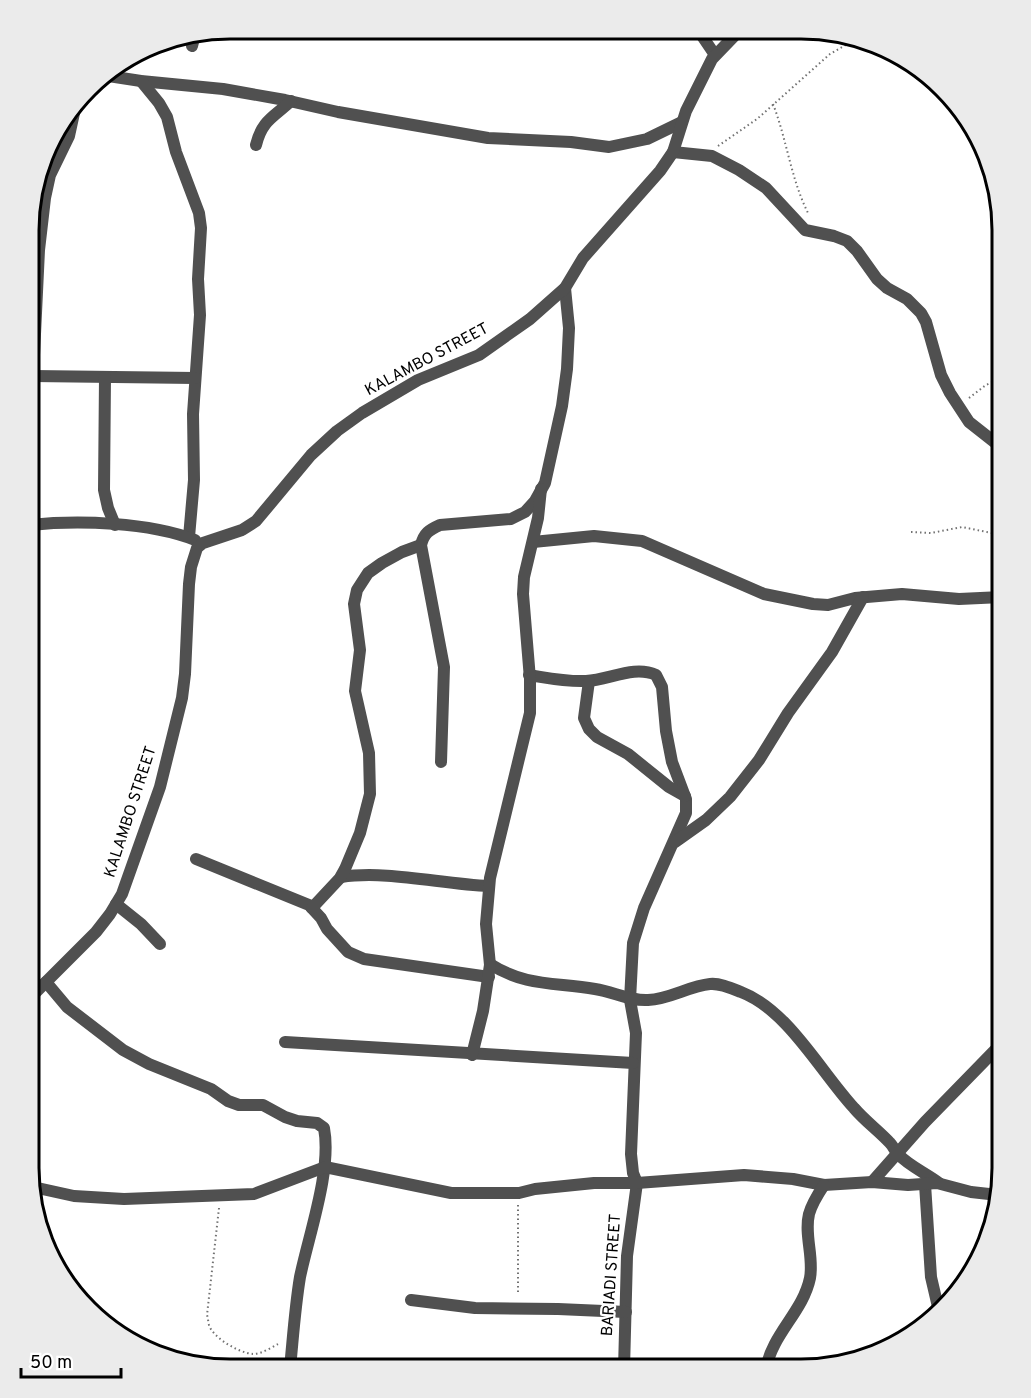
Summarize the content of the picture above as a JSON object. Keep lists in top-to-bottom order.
{
  "streets": {
    "street": ["KALAMBO STREET", "BARIADI STREET"]
  },
  "scale_bar": "50 m"
}
